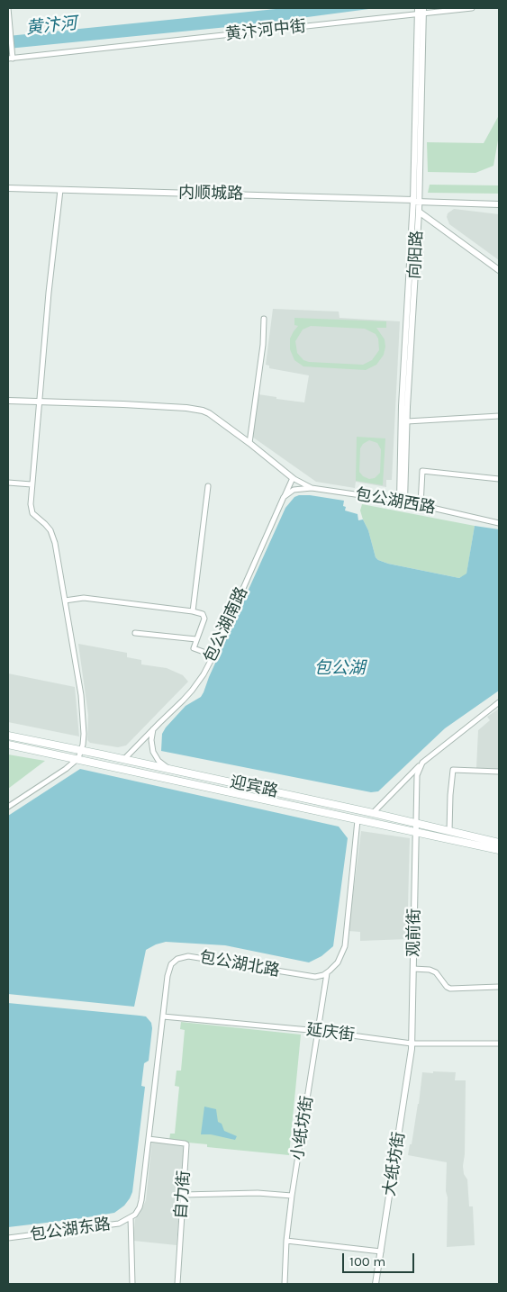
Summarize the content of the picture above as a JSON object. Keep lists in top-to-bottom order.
{
  "streets": {
    "main road": ["迎宾路"],
    "street": [
      "黄汴河中街",
      "内顺城路",
      "向阳路",
      "包公湖西路",
      "包公湖南路",
      "观前街",
      "包公湖北路",
      "延庆街",
      "小纸坊街",
      "大纸坊街",
      "自力街",
      "包公湖东路"
    ]
  },
  "crossings": [
    ["黄汴河中街", "向阳路"],
    ["内顺城路", "向阳路"],
    ["向阳路", "包公湖西路"],
    ["包公湖西路", "包公湖南路"],
    ["包公湖南路", "迎宾路"],
    ["迎宾路", "观前街"],
    ["观前街", "延庆街"],
    ["观前街", "大纸坊街"],
    ["包公湖北路", "延庆街"],
    ["包公湖北路", "小纸坊街"],
    ["包公湖北路", "自力街"],
    ["包公湖北路", "包公湖东路"],
    ["延庆街", "小纸坊街"],
    ["延庆街", "大纸坊街"]
  ],
  "water": ["黄汴河", "包公湖"],
  "scale_bar": "100 m"
}
